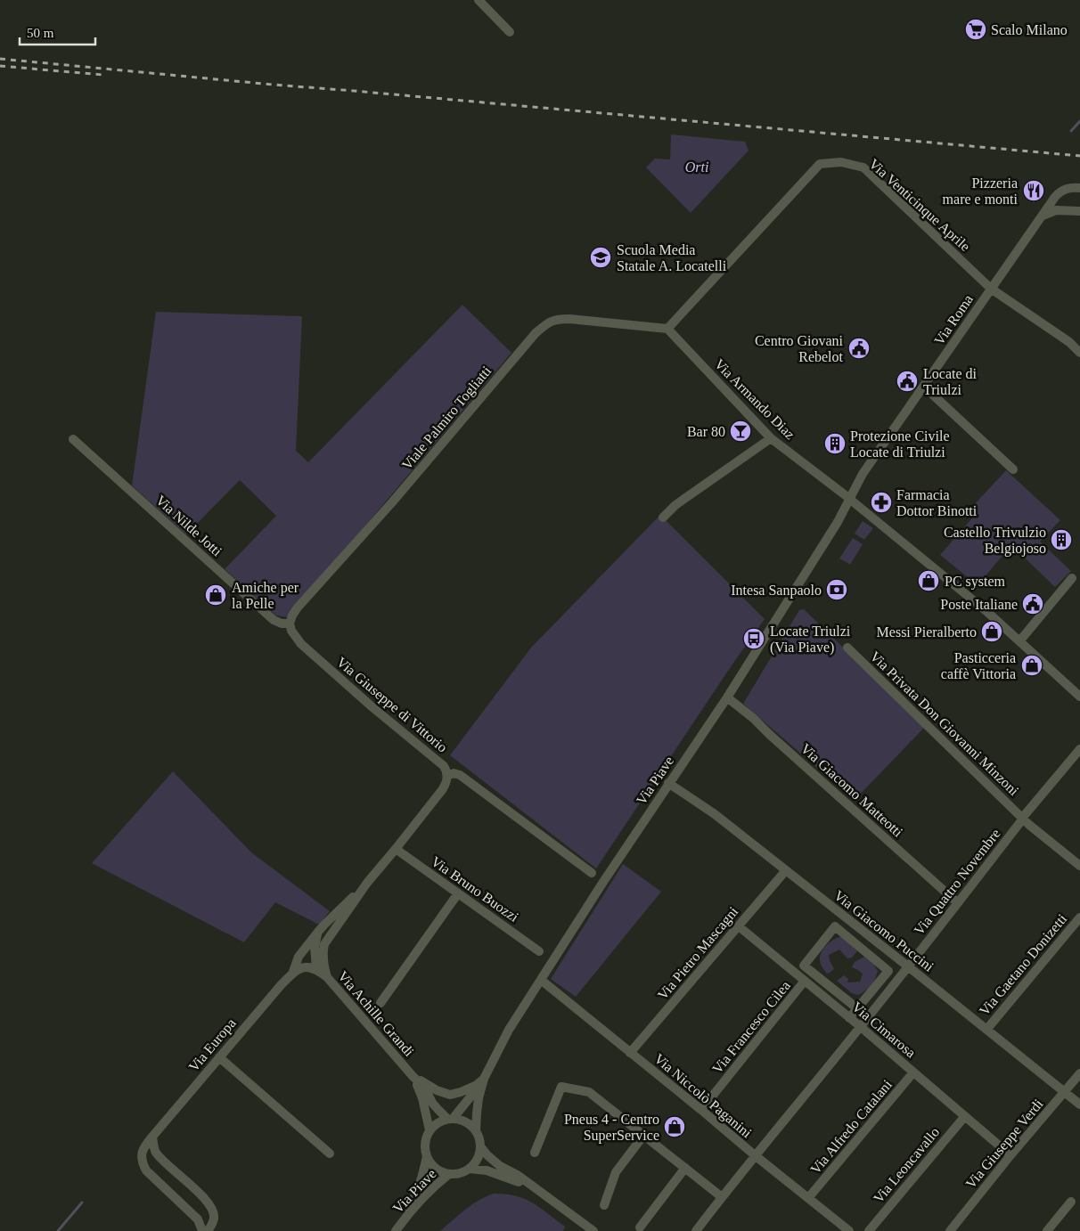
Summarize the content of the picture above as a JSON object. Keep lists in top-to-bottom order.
{
  "streets": {
    "street": [
      "Via Venticinque Aprile",
      "Via Roma",
      "Via Armando Diaz",
      "Viale Palmiro Togliatti",
      "Via Nilde Jotti",
      "Via Giuseppe di Vittorio",
      "Via Privata Don Giovanni Minzoni",
      "Via Piave",
      "Via Giacomo Matteotti",
      "Via Quattro Novembre",
      "Via Bruno Buozzi",
      "Via Giacomo Puccini",
      "Via Pietro Mascagni",
      "Via Gaetano Donizetti",
      "Via Achille Grandi",
      "Via Francesco Cilea",
      "Via Cimarosa",
      "Via Europa",
      "Via Niccolò Paganini",
      "Via Alfredo Catalani",
      "Via Giuseppe Verdi",
      "Via Leoncavallo"
    ]
  },
  "crossings": [
    ["Via Venticinque Aprile", "Via Roma"],
    ["Via Venticinque Aprile", "Via Armando Diaz"],
    ["Via Venticinque Aprile", "Viale Palmiro Togliatti"],
    ["Via Roma", "Via Armando Diaz"],
    ["Via Roma", "Via Piave"],
    ["Via Armando Diaz", "Viale Palmiro Togliatti"],
    ["Via Armando Diaz", "Via Piave"],
    ["Viale Palmiro Togliatti", "Via Nilde Jotti"],
    ["Viale Palmiro Togliatti", "Via Giuseppe di Vittorio"],
    ["Via Nilde Jotti", "Via Giuseppe di Vittorio"],
    ["Via Privata Don Giovanni Minzoni", "Via Quattro Novembre"],
    ["Via Piave", "Via Giacomo Matteotti"],
    ["Via Piave", "Via Giacomo Puccini"],
    ["Via Piave", "Via Achille Grandi"],
    ["Via Piave", "Via Niccolò Paganini"],
    ["Via Giacomo Matteotti", "Via Quattro Novembre"],
    ["Via Quattro Novembre", "Via Giacomo Puccini"],
    ["Via Quattro Novembre", "Via Cimarosa"],
    ["Via Quattro Novembre", "Via Niccolò Paganini"],
    ["Via Giacomo Puccini", "Via Pietro Mascagni"],
    ["Via Giacomo Puccini", "Via Gaetano Donizetti"],
    ["Via Giacomo Puccini", "Via Giuseppe Verdi"],
    ["Via Pietro Mascagni", "Via Cimarosa"],
    ["Via Pietro Mascagni", "Via Niccolò Paganini"],
    ["Via Achille Grandi", "Via Europa"],
    ["Via Francesco Cilea", "Via Cimarosa"],
    ["Via Francesco Cilea", "Via Niccolò Paganini"],
    ["Via Cimarosa", "Via Alfredo Catalani"],
    ["Via Cimarosa", "Via Giuseppe Verdi"],
    ["Via Cimarosa", "Via Leoncavallo"],
    ["Via Niccolò Paganini", "Via Alfredo Catalani"]
  ],
  "parks": ["Orti"],
  "places": {
    "supermarket": ["Scalo Milano"],
    "restaurant": ["Pizzeria mare e monti"],
    "school or university": ["Scuola Media Statale A. Locatelli"],
    "public building": ["Centro Giovani Rebelot", "Locate di Triulzi", "Poste Italiane"],
    "bar": ["Bar 80"],
    "building": ["Protezione Civile Locate di Triulzi", "Castello Trivulzio Belgiojoso"],
    "pharmacy": ["Farmacia Dottor Binotti"],
    "shop": [
      "PC system",
      "Amiche per la Pelle",
      "Messi Pieralberto",
      "Pasticceria caffè Vittoria",
      "Pneus 4 - Centro SuperService"
    ],
    "bank": ["Intesa Sanpaolo"],
    "bus stop": ["Locate Triulzi (Via Piave)"]
  },
  "scale_bar": "50 m"
}
